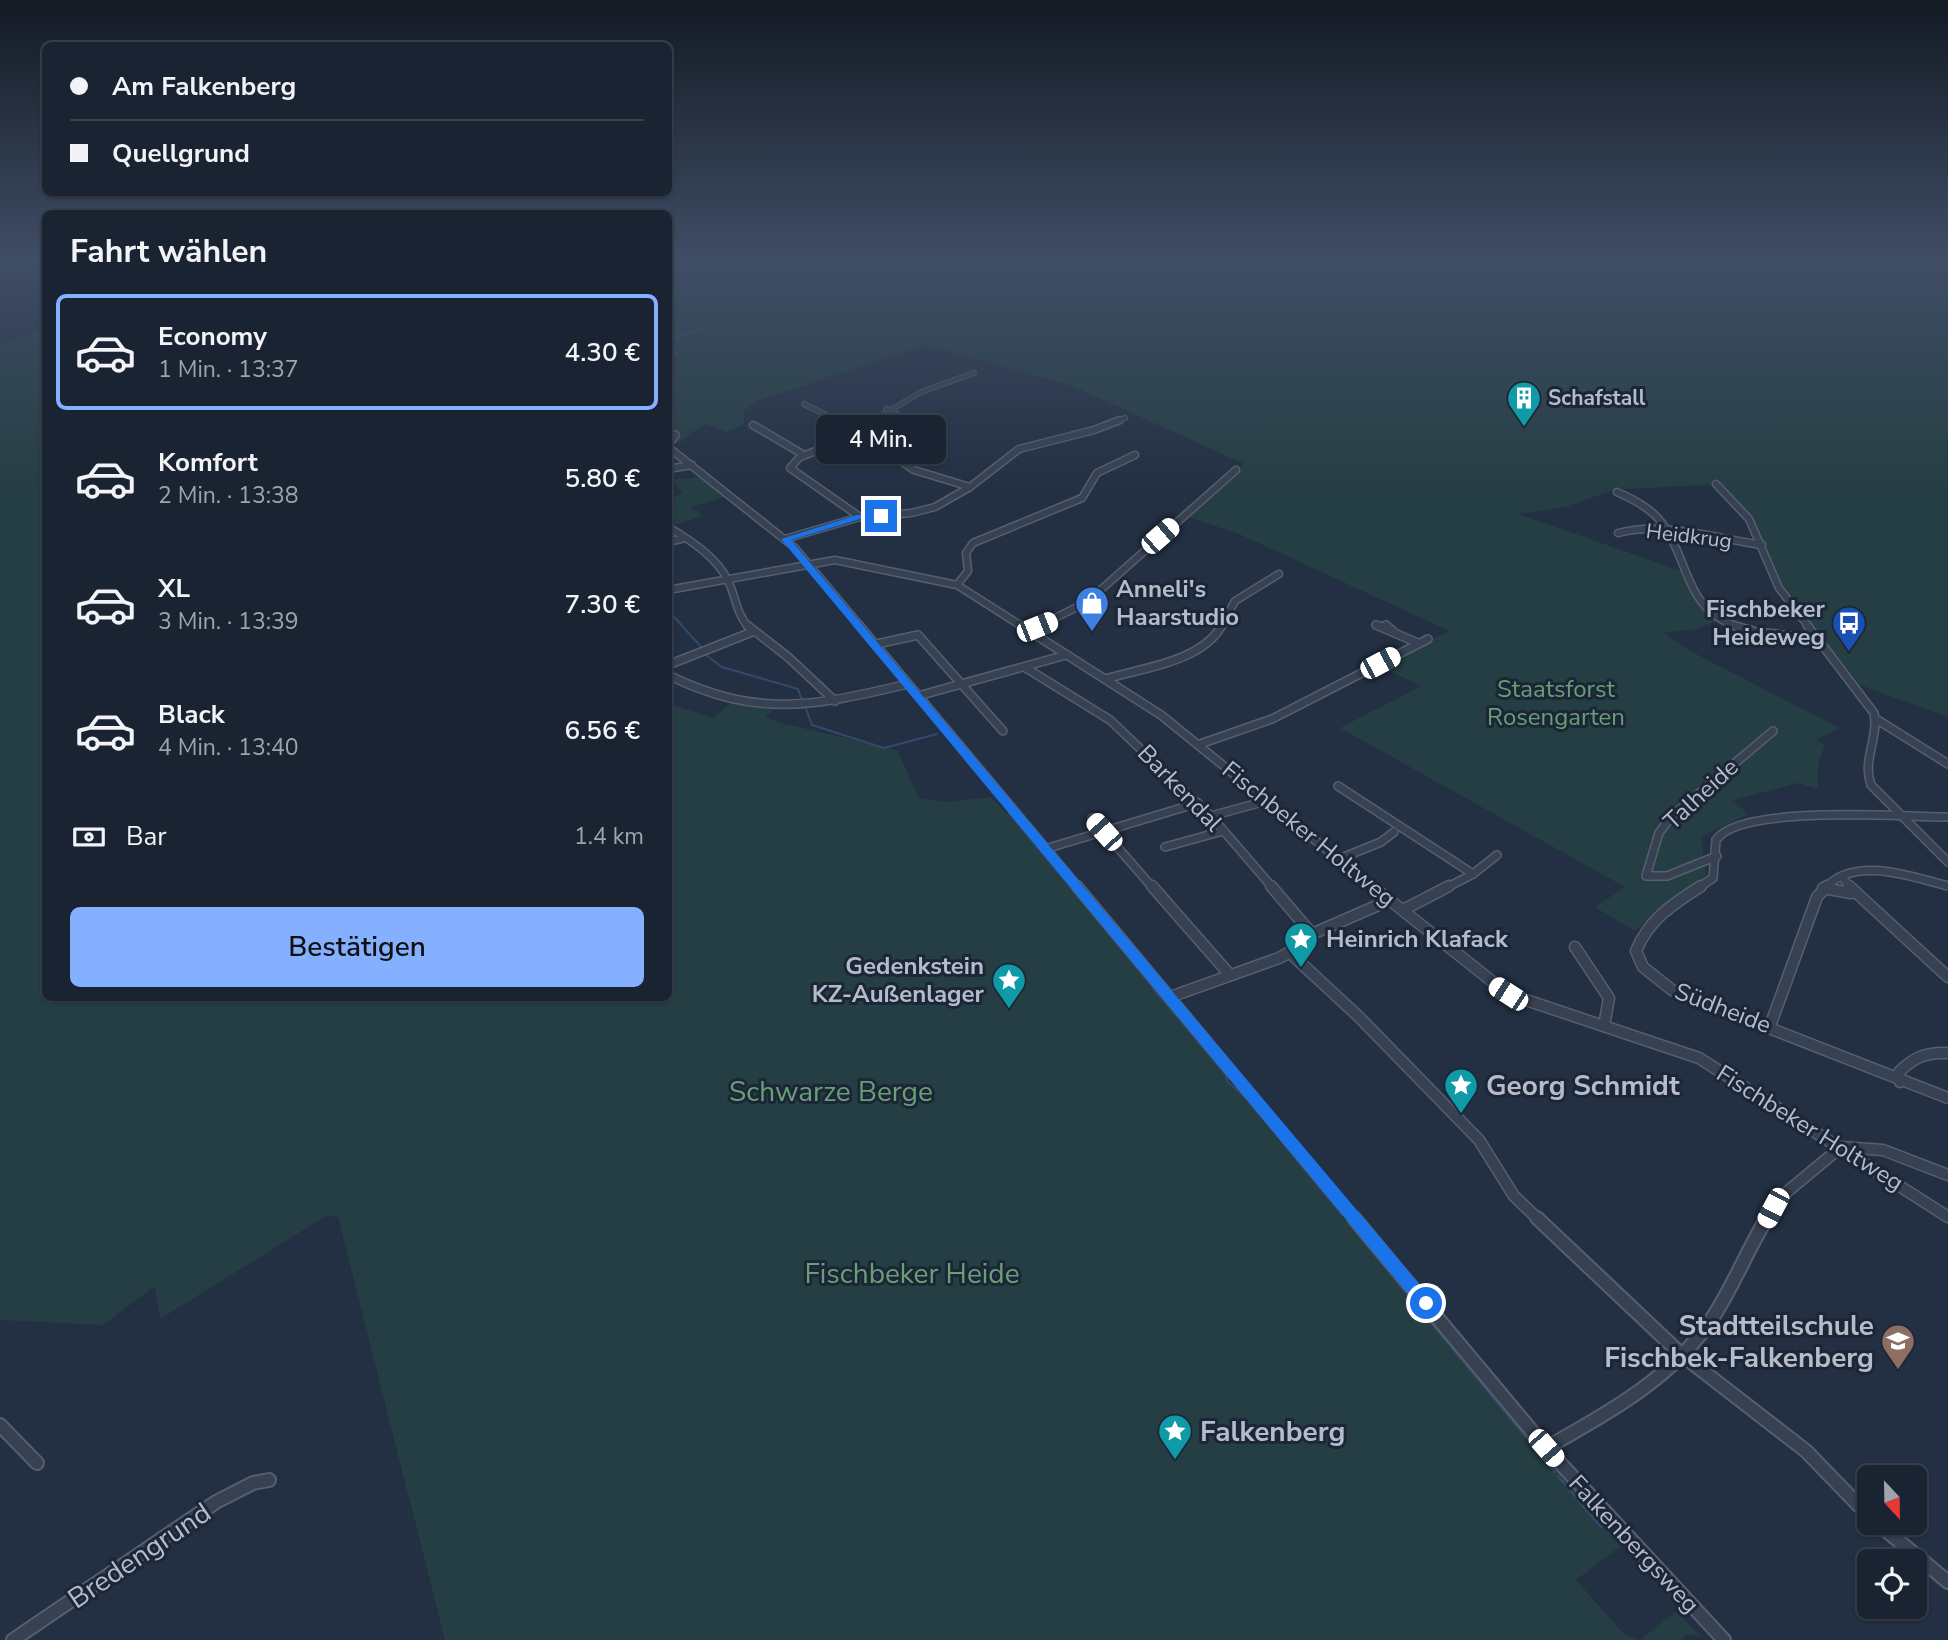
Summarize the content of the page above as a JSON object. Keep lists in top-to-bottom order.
{
  "streets": {
    "street": [
      "Heidkrug",
      "Barkendal",
      "Talheide",
      "Fischbeker Holtweg",
      "Südheide",
      "Falkenbergsweg",
      "Bredengrund"
    ]
  },
  "crossings": [
    ["Talheide", "Südheide"],
    ["Fischbeker Holtweg", "Falkenbergsweg"]
  ],
  "parks": ["Staatsforst Rosengarten", "Schwarze Berge", "Fischbeker Heide"],
  "places": {
    "building": ["Schafstall"],
    "shop": ["Anneli's Haarstudio"],
    "bus stop": ["Fischbeker Heideweg"],
    "place": [
      "Heinrich Klafack",
      "Gedenkstein KZ-Außenlager",
      "Georg Schmidt",
      "Falkenberg"
    ],
    "school or university": ["Stadtteilschule Fischbek-Falkenberg"]
  },
  "north": "bottom",
  "page": {
    "banner": ["Am Falkenberg", "Quellgrund"],
    "heading": "Fahrt wählen",
    "list": [
      {
        "name": "Economy",
        "note": "1 Min. · 13:37",
        "value": "4.30 €"
      },
      {
        "name": "Komfort",
        "note": "2 Min. · 13:38",
        "value": "5.80 €"
      },
      {
        "name": "XL",
        "note": "3 Min. · 13:39",
        "value": "7.30 €"
      },
      {
        "name": "Black",
        "note": "4 Min. · 13:40",
        "value": "6.56 €"
      }
    ],
    "bubble": "4 Min.",
    "pay": ["Bar", "1.4 km"],
    "buttons": "Bestätigen"
  }
}
